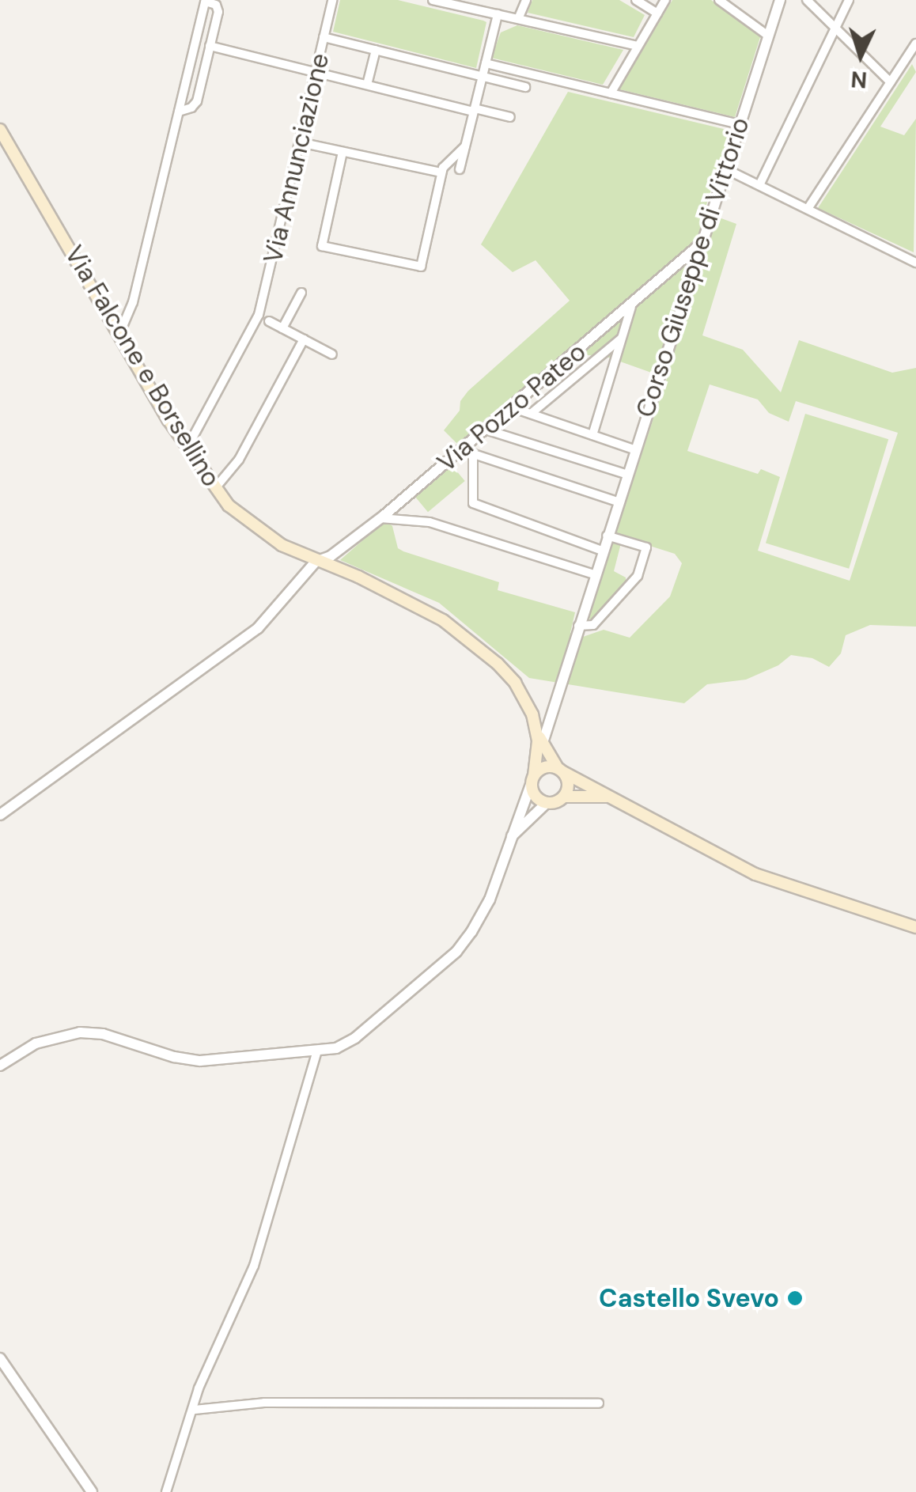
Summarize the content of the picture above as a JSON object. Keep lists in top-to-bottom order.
{
  "streets": {
    "main road": ["Via Falcone e Borsellino"],
    "street": ["Via Annunciazione", "Corso Giuseppe di Vittorio", "Via Pozzo Pateo"]
  },
  "crossings": [
    ["Via Annunciazione", "Via Falcone e Borsellino"],
    ["Corso Giuseppe di Vittorio", "Via Falcone e Borsellino"],
    ["Corso Giuseppe di Vittorio", "Via Pozzo Pateo"],
    ["Via Falcone e Borsellino", "Via Pozzo Pateo"]
  ],
  "places": ["Castello Svevo"],
  "north": "bottom"
}
